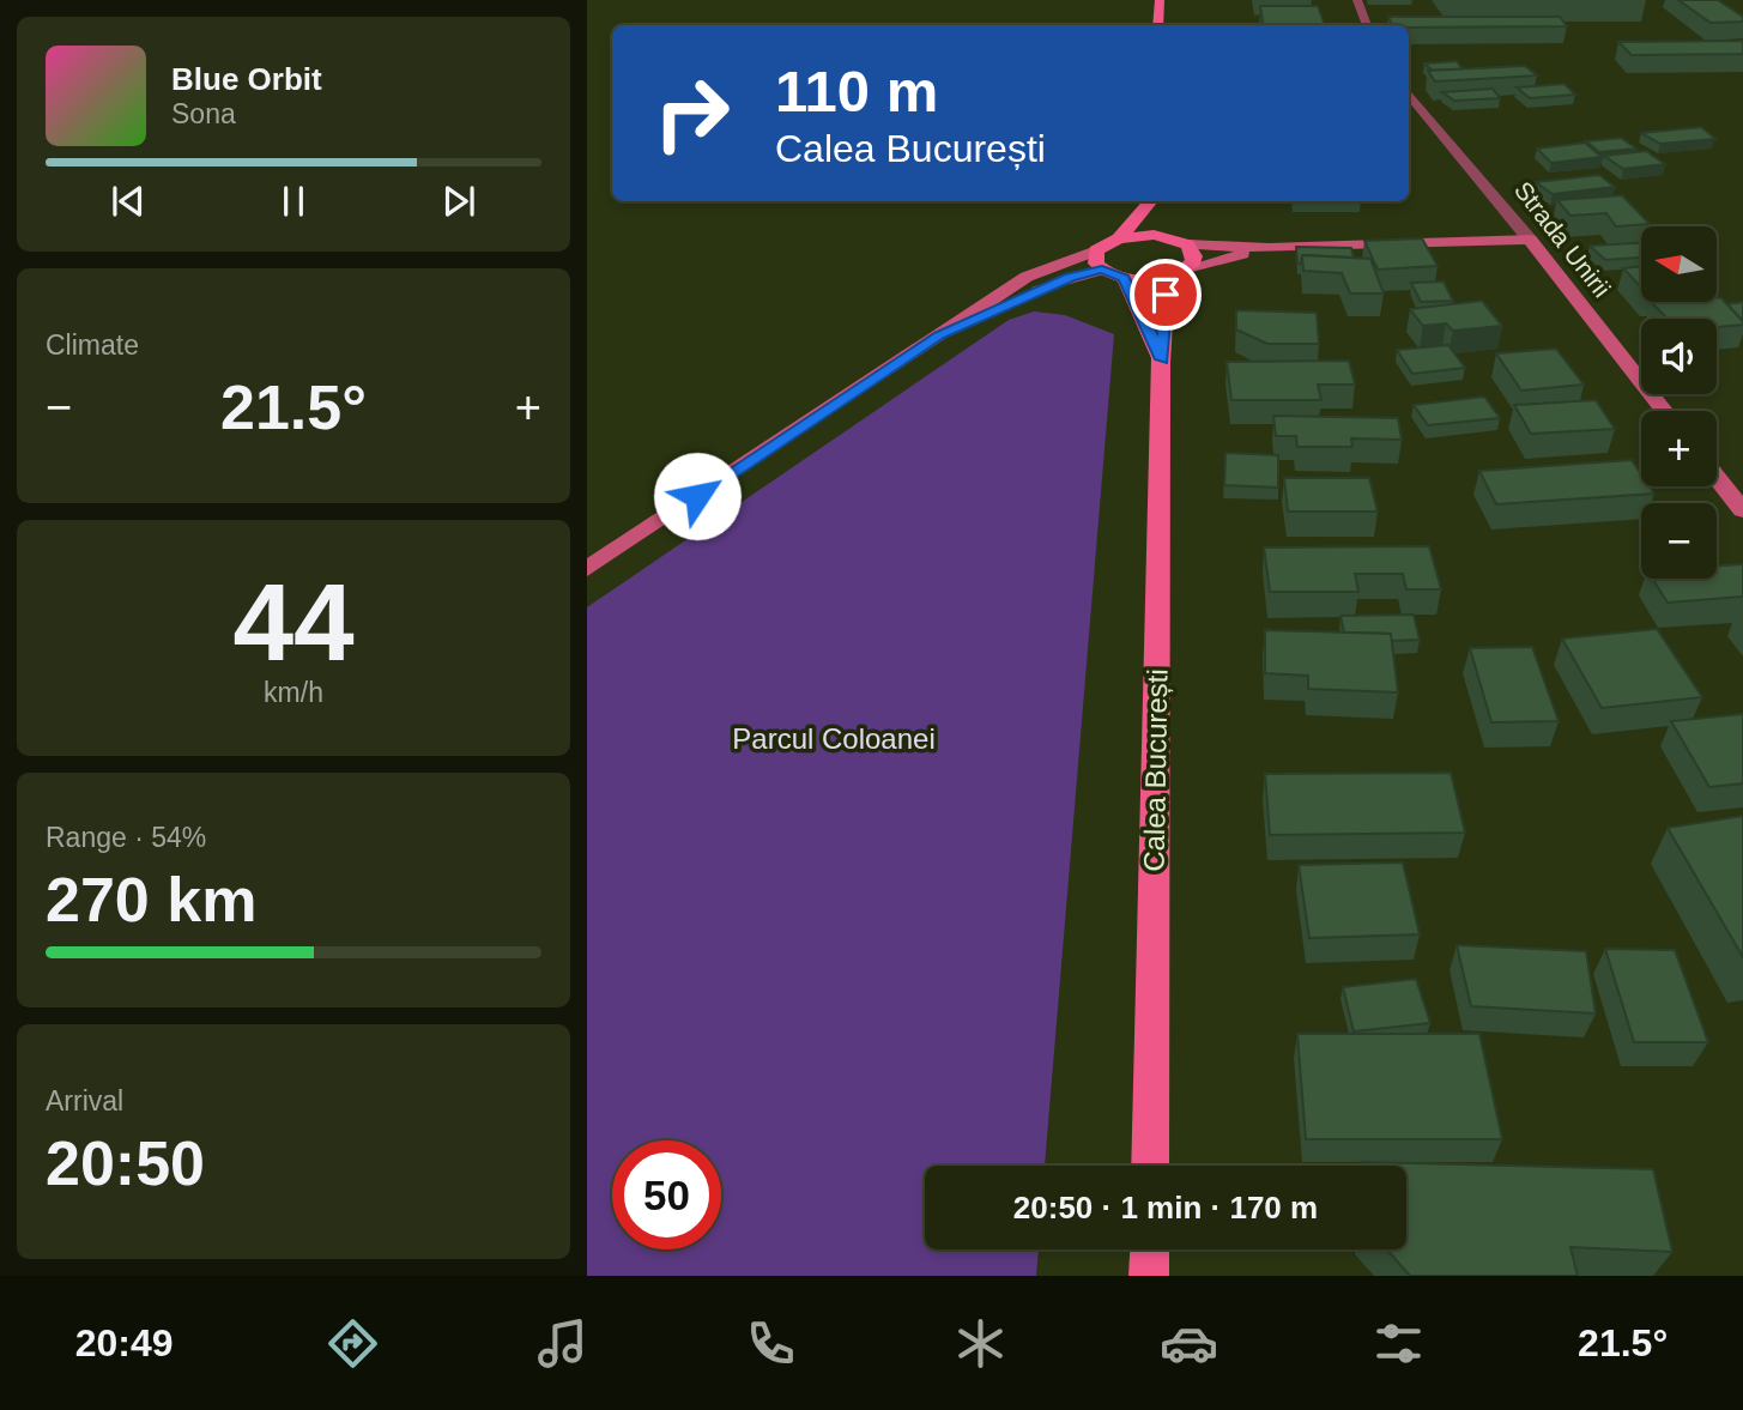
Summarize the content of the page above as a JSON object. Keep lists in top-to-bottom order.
{
  "streets": {
    "main road": ["Strada Unirii", "Calea București"]
  },
  "parks": ["Parcul Coloanei"],
  "north": "left",
  "page": {
    "turn": ["110 m", "Calea București"],
    "song": ["Blue Orbit", "Sona"],
    "map_buttons": ["+", "−"],
    "tile": [
      "Climate",
      ["44", "km/h"],
      ["Range · 54%", "270 km"],
      ["Arrival", "20:50"]
    ],
    "heat": ["−", "21.5°", "+"],
    "limit": "50",
    "trip": "20:50 · 1 min · 170 m",
    "tabs": ["20:49", "21.5°"]
  }
}
